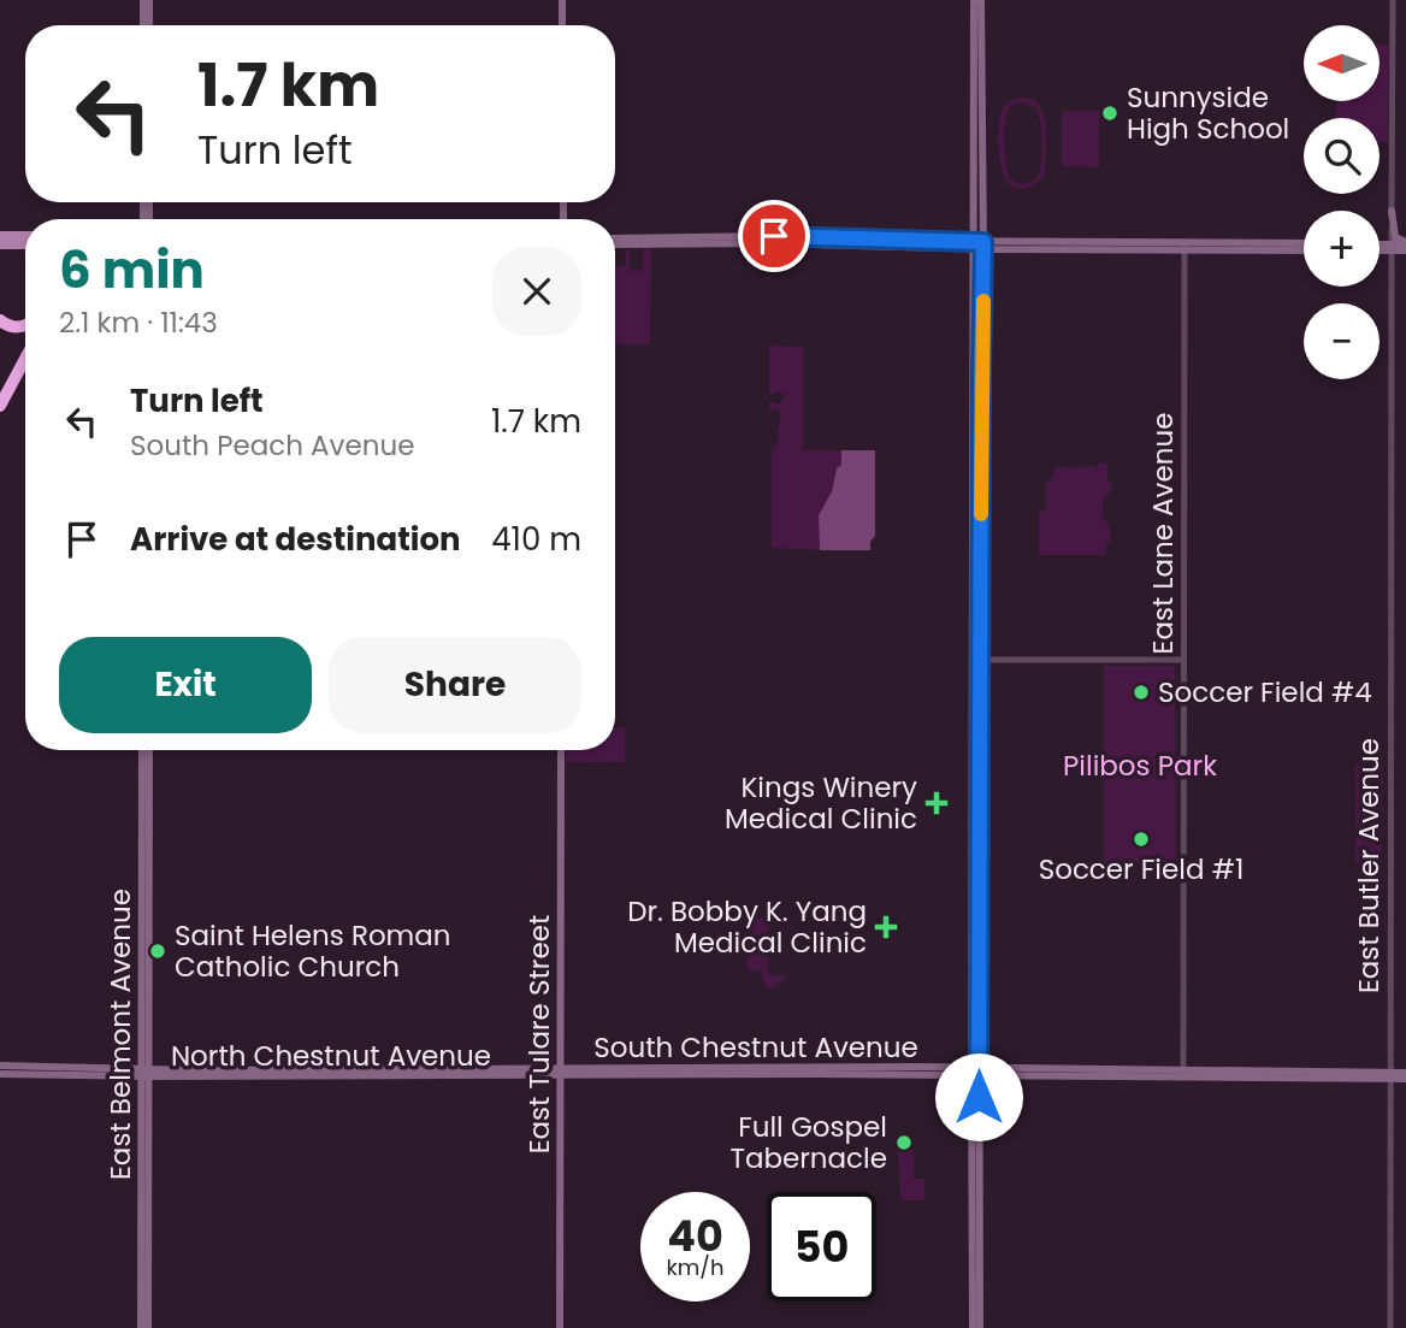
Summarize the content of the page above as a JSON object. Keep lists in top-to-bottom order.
{
  "streets": {
    "main road": [
      "East Belmont Avenue",
      "East Tulare Street",
      "South Chestnut Avenue",
      "North Chestnut Avenue"
    ],
    "street": ["East Lane Avenue", "East Butler Avenue"]
  },
  "crossings": [
    ["East Lane Avenue", "South Chestnut Avenue"],
    ["East Butler Avenue", "South Chestnut Avenue"],
    ["East Belmont Avenue", "North Chestnut Avenue"],
    ["East Tulare Street", "South Chestnut Avenue"],
    ["East Tulare Street", "North Chestnut Avenue"],
    ["South Chestnut Avenue", "North Chestnut Avenue"]
  ],
  "parks": ["Pilibos Park"],
  "places": {
    "other": [
      "Sunnyside High School",
      "Soccer Field #4",
      "Soccer Field #1",
      "Saint Helens Roman Catholic Church",
      "Full Gospel Tabernacle"
    ],
    "health": ["Kings Winery Medical Clinic", "Dr. Bobby K. Yang Medical Clinic"]
  },
  "north": "left",
  "page": {
    "map_buttons": ["+", "−"],
    "turn": ["1.7 km", "Turn left"],
    "heading": ["6 min", "2.1 km · 11:43"],
    "list": [
      {
        "name": "Turn left",
        "note": "South Peach Avenue",
        "value": "1.7 km"
      },
      {
        "name": "Arrive at destination",
        "value": "410 m"
      }
    ],
    "buttons": ["Exit", "Share"],
    "speed": "40 km/h",
    "limit": "50"
  }
}
